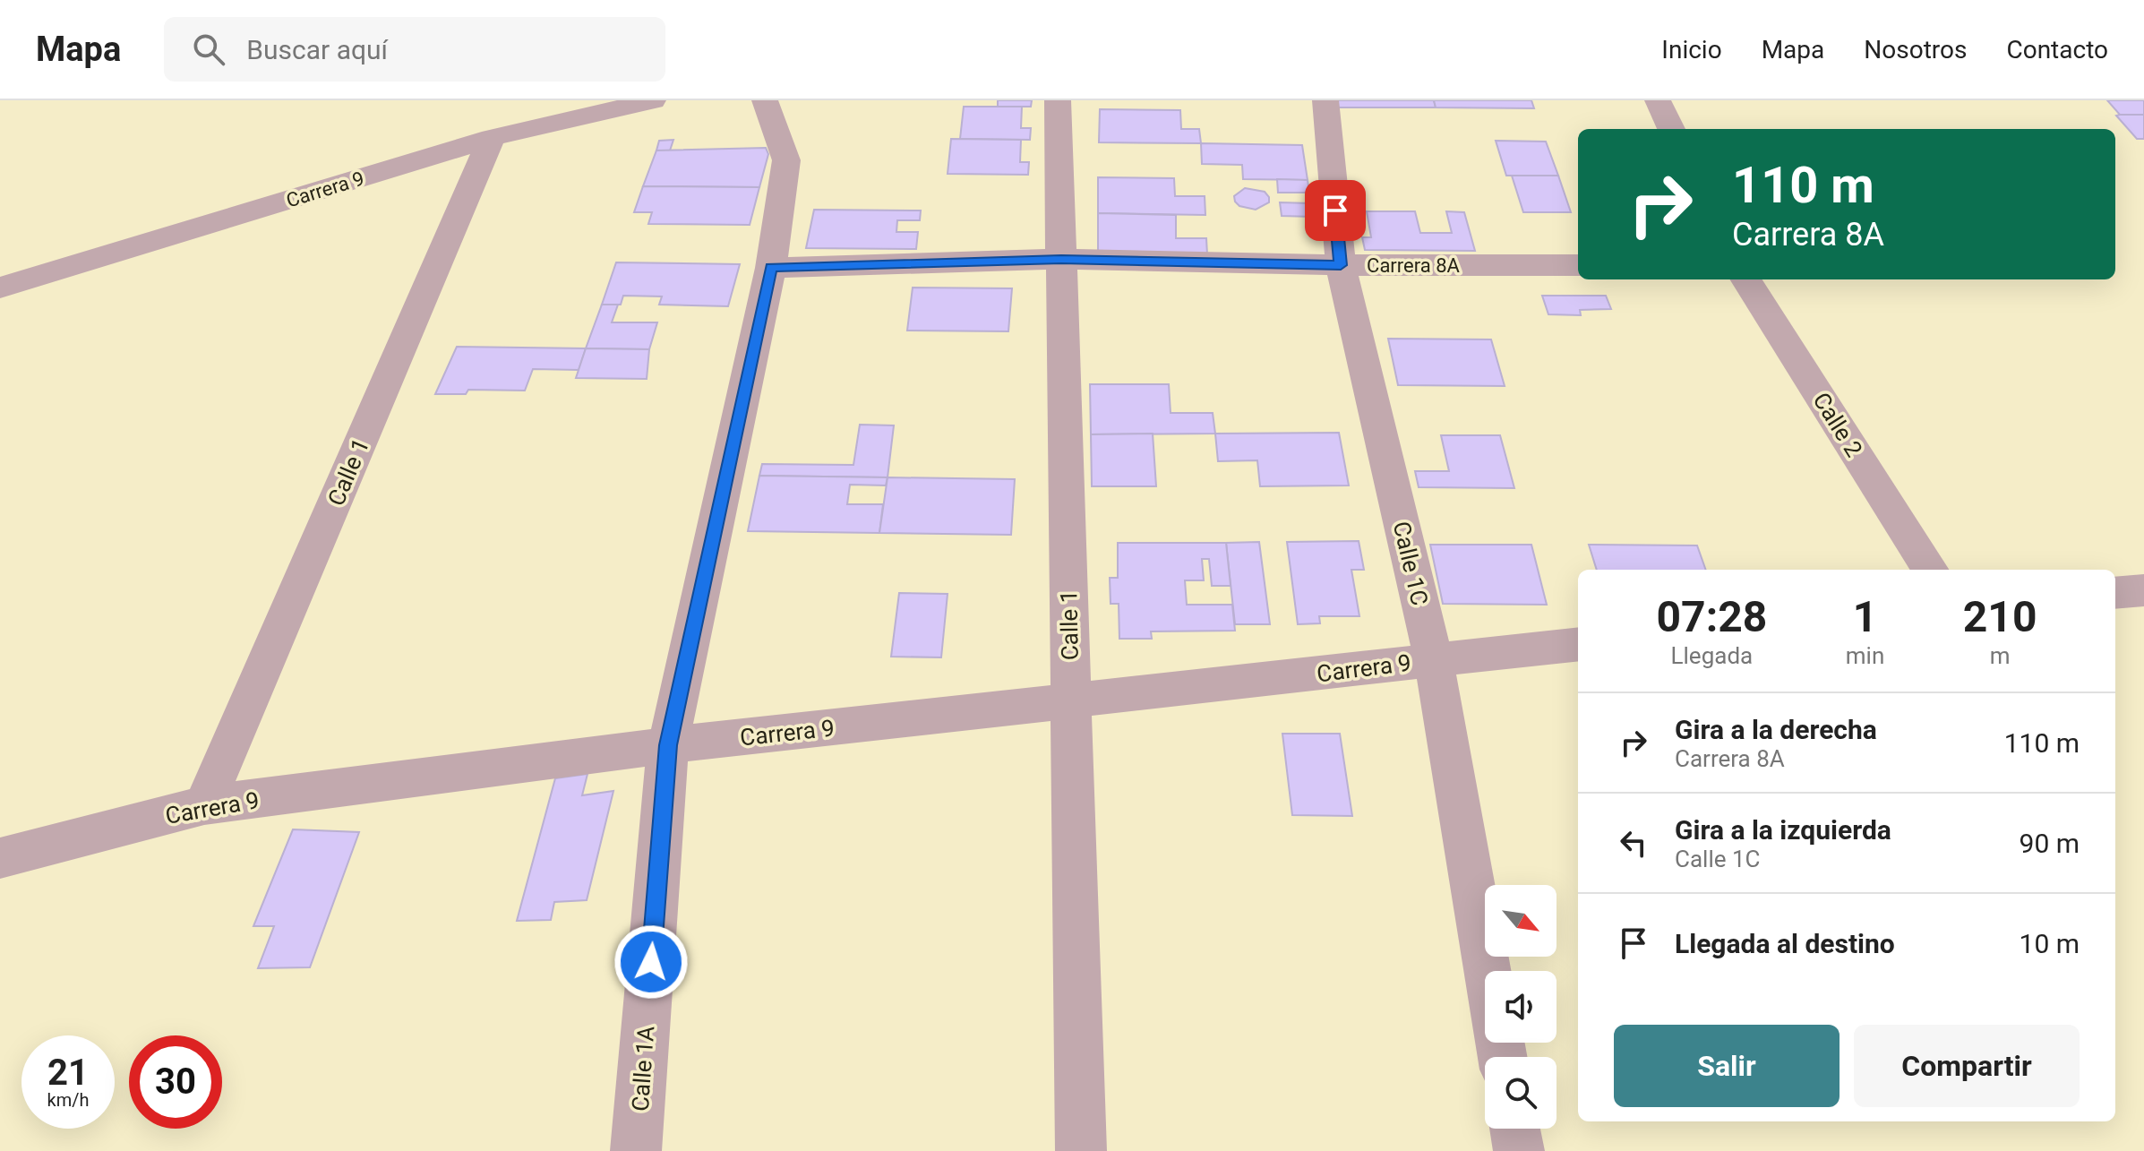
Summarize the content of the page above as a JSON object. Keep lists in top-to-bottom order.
{
  "streets": {
    "street": [
      "Carrera 9",
      "Carrera 8A",
      "Calle 2",
      "Calle 1",
      "Calle 1C",
      "Calle 1A"
    ]
  },
  "crossings": [
    ["Carrera 9", "Calle 1"],
    ["Carrera 9", "Calle 1C"],
    ["Carrera 9", "Calle 1A"],
    ["Carrera 8A", "Calle 1"],
    ["Carrera 8A", "Calle 1C"],
    ["Carrera 8A", "Calle 1A"]
  ],
  "north": "bottom right",
  "page": {
    "header": "Mapa",
    "search": "Buscar aquí",
    "nav": [
      "Inicio",
      "Mapa",
      "Nosotros",
      "Contacto"
    ],
    "turn": ["110 m", "Carrera 8A"],
    "eta": [
      "07:28",
      "Llegada",
      "1",
      "min",
      "210",
      "m"
    ],
    "list": [
      {
        "name": "Gira a la derecha",
        "note": "Carrera 8A",
        "value": "110 m"
      },
      {
        "name": "Gira a la izquierda",
        "note": "Calle 1C",
        "value": "90 m"
      },
      {
        "name": "Llegada al destino",
        "value": "10 m"
      }
    ],
    "buttons": ["Salir", "Compartir"],
    "speed": "21 km/h",
    "limit": "30"
  }
}
